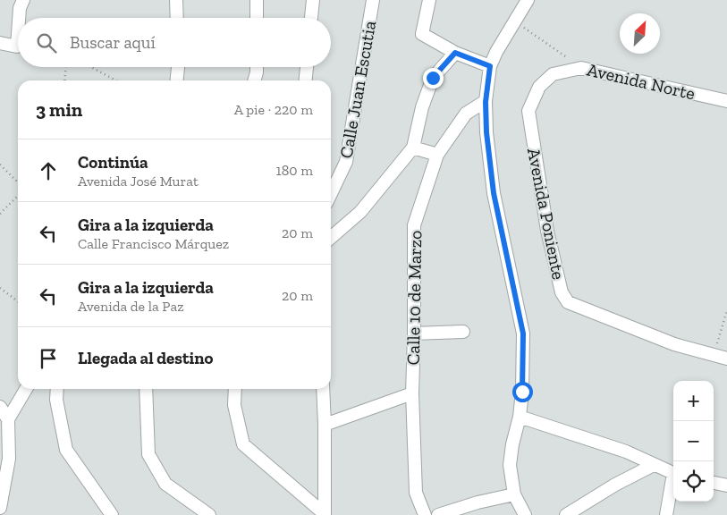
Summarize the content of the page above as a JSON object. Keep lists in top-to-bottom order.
{
  "streets": {
    "street": [
      "Avenida Norte",
      "Calle Juan Escutia",
      "Avenida Poniente",
      "Calle 10 de Marzo"
    ]
  },
  "crossings": [
    ["Avenida Norte", "Avenida Poniente"]
  ],
  "north": "top right",
  "page": {
    "search": "Buscar aquí",
    "heading": ["3 min", "A pie · 220 m"],
    "list": [
      ["Continúa", "Avenida José Murat", "180 m"],
      ["Gira a la izquierda", "Calle Francisco Márquez", "20 m"],
      ["Gira a la izquierda", "Avenida de la Paz", "20 m"],
      "Llegada al destino"
    ],
    "map_buttons": ["+", "−"]
  }
}
